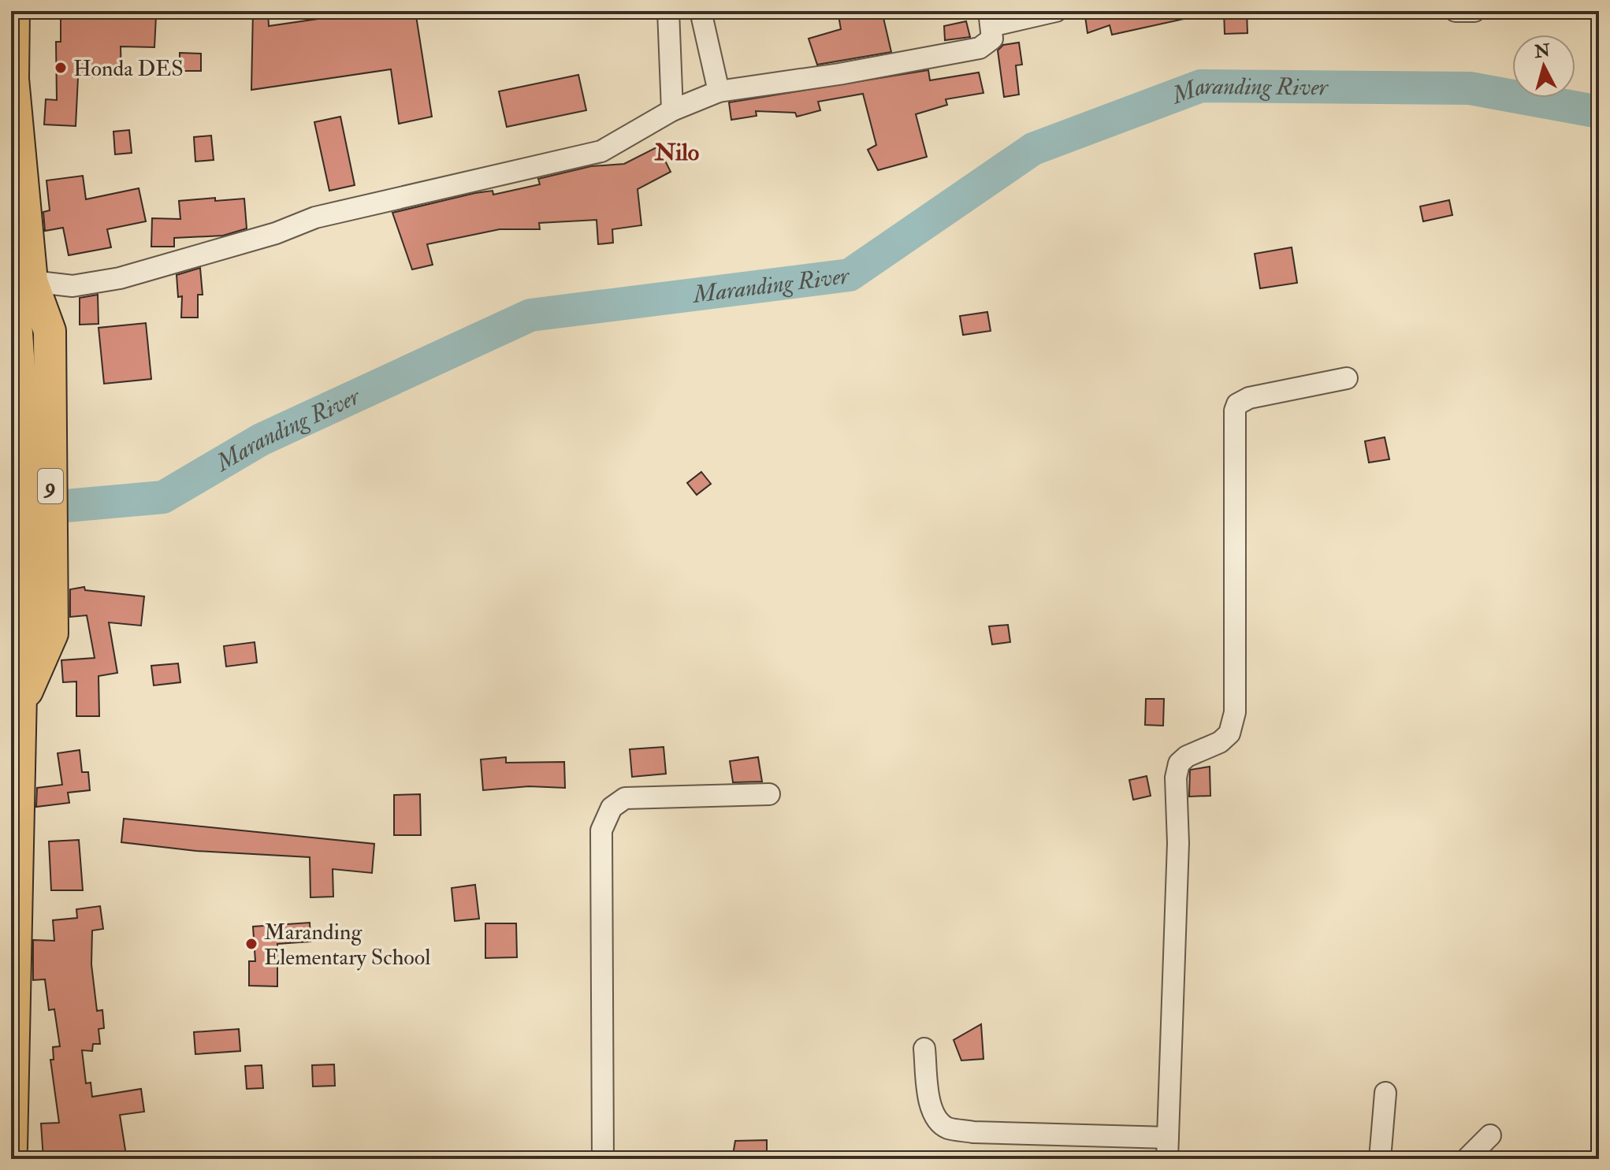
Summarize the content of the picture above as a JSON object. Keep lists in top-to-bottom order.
{
  "streets": {
    "highway": ["9"]
  },
  "districts": ["Nilo"],
  "water": ["Maranding River"],
  "places": ["Honda DES", "Maranding Elementary School"],
  "north": "top"
}
